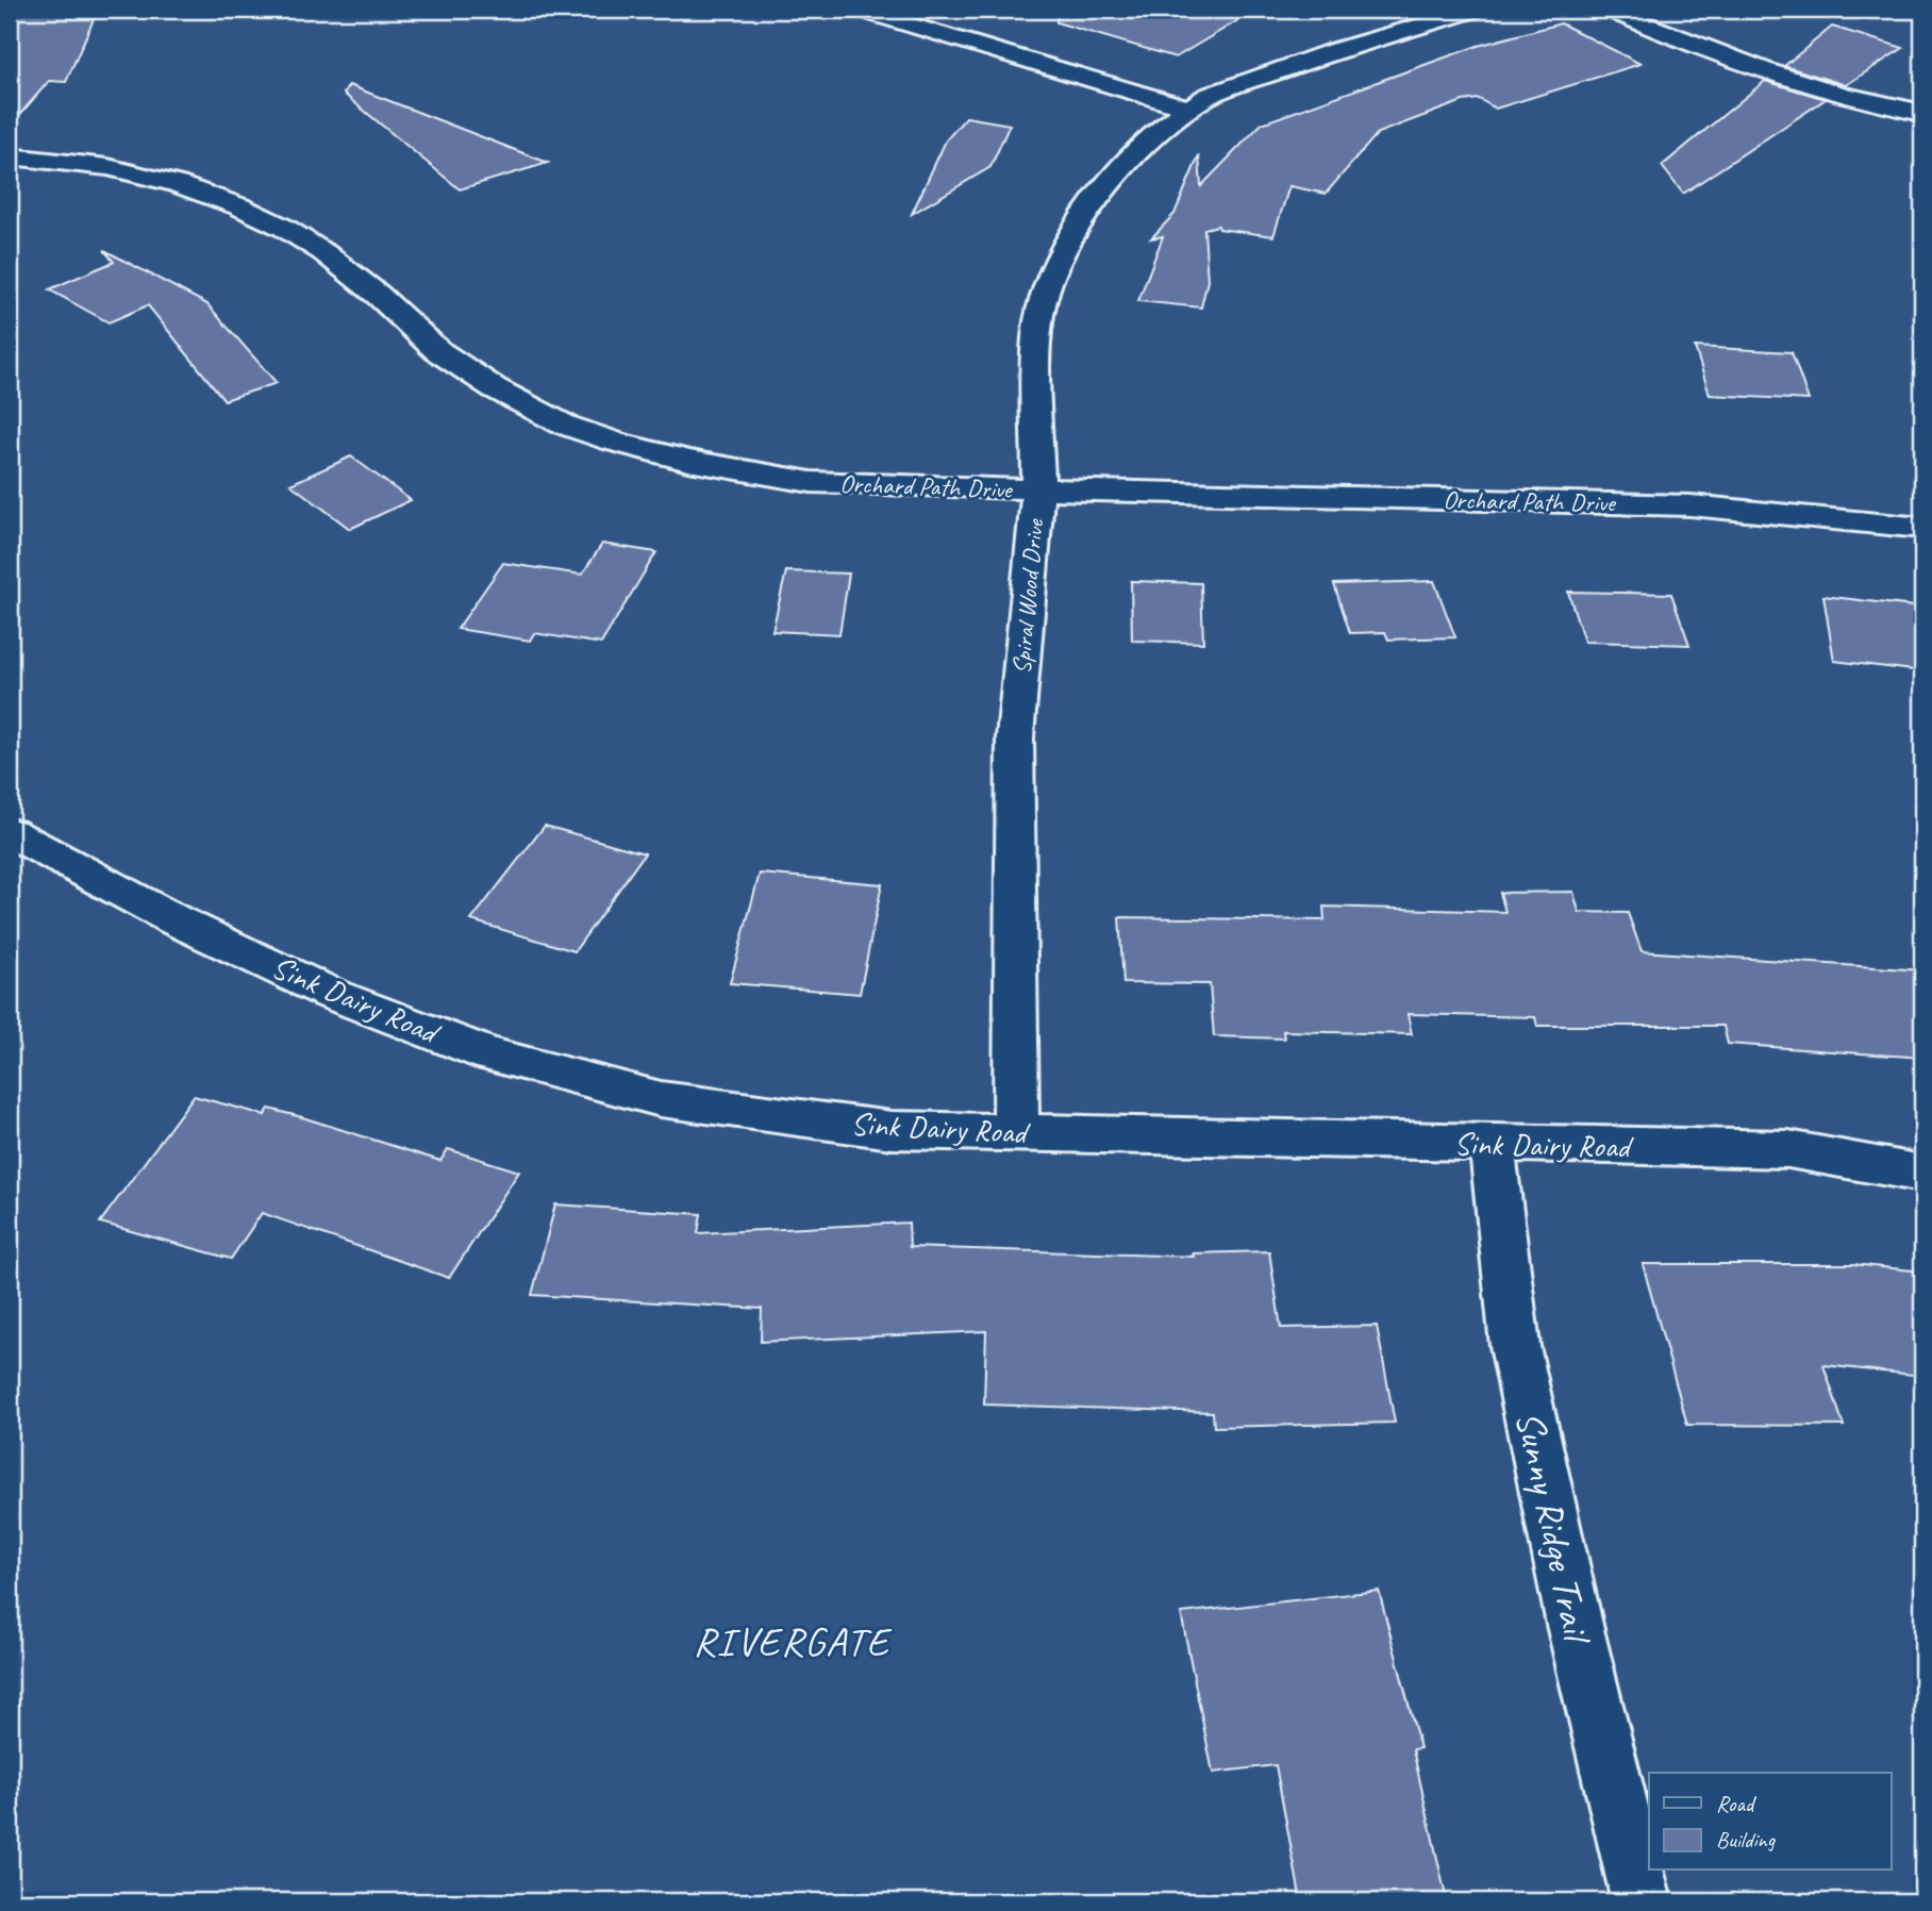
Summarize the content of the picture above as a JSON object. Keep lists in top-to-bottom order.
{
  "streets": {
    "street": [
      "Orchard Path Drive",
      "Spiral Wood Drive",
      "Sink Dairy Road",
      "Sunny Ridge Trail"
    ]
  },
  "crossings": [
    ["Orchard Path Drive", "Spiral Wood Drive"],
    ["Spiral Wood Drive", "Sink Dairy Road"],
    ["Sink Dairy Road", "Sunny Ridge Trail"]
  ],
  "districts": ["RIVERGATE"],
  "legend": ["Road", "Building"]
}
